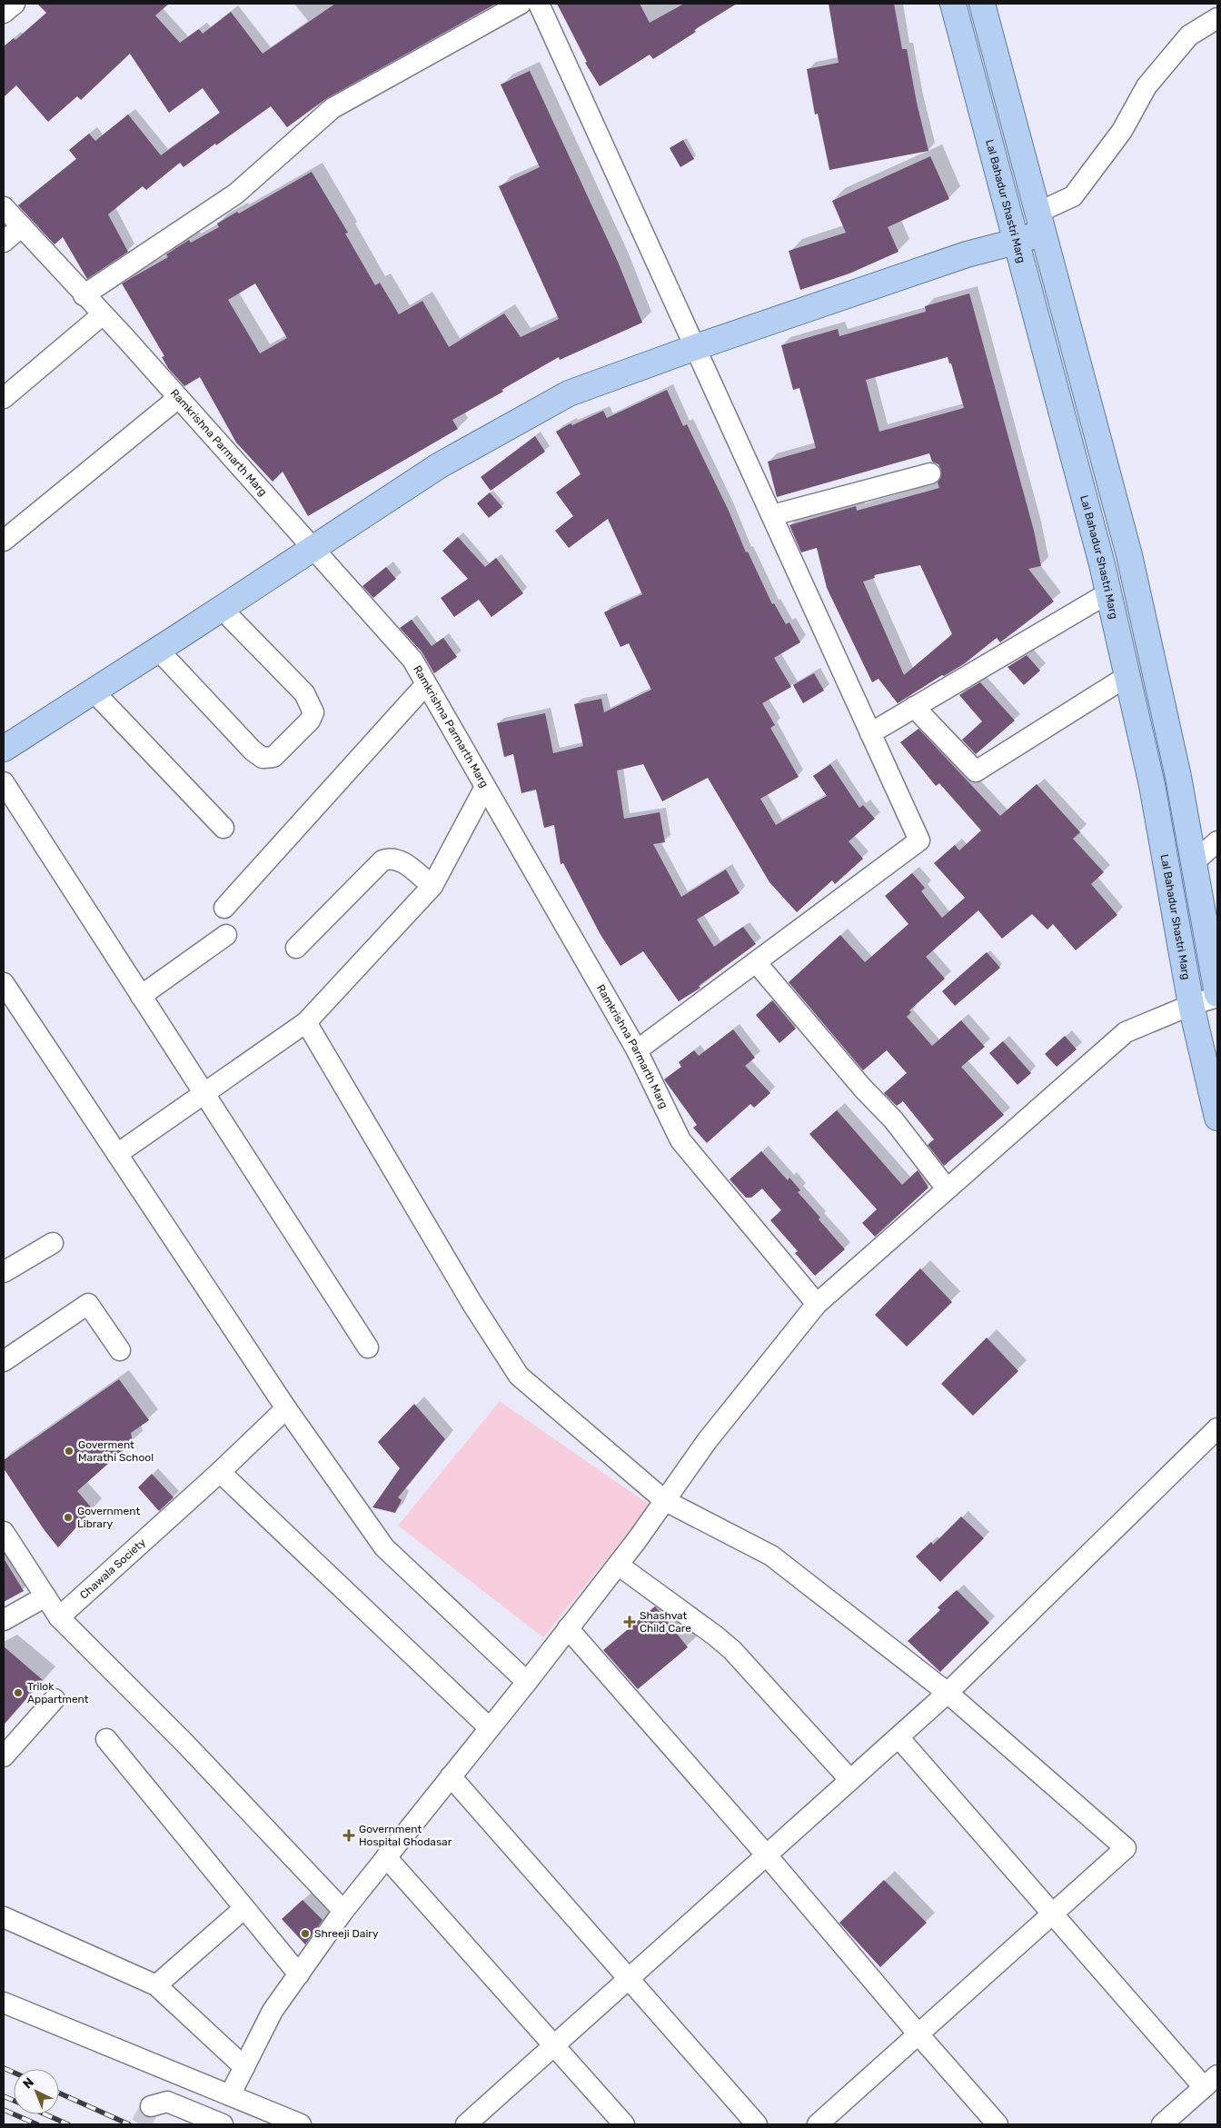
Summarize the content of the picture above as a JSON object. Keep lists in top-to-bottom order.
{
  "streets": {
    "main road": ["Lal Bahadur Shastri Marg"],
    "street": ["Ramkrishna Parmarth Marg", "Chawala Society"]
  },
  "places": {
    "other": [
      "Goverment Marathi School",
      "Government Library",
      "Trilok Appartment",
      "Shreeji Dairy"
    ],
    "health": ["Shashvat Child Care", "Government Hospital Ghodasar"]
  },
  "north": "top left"
}
